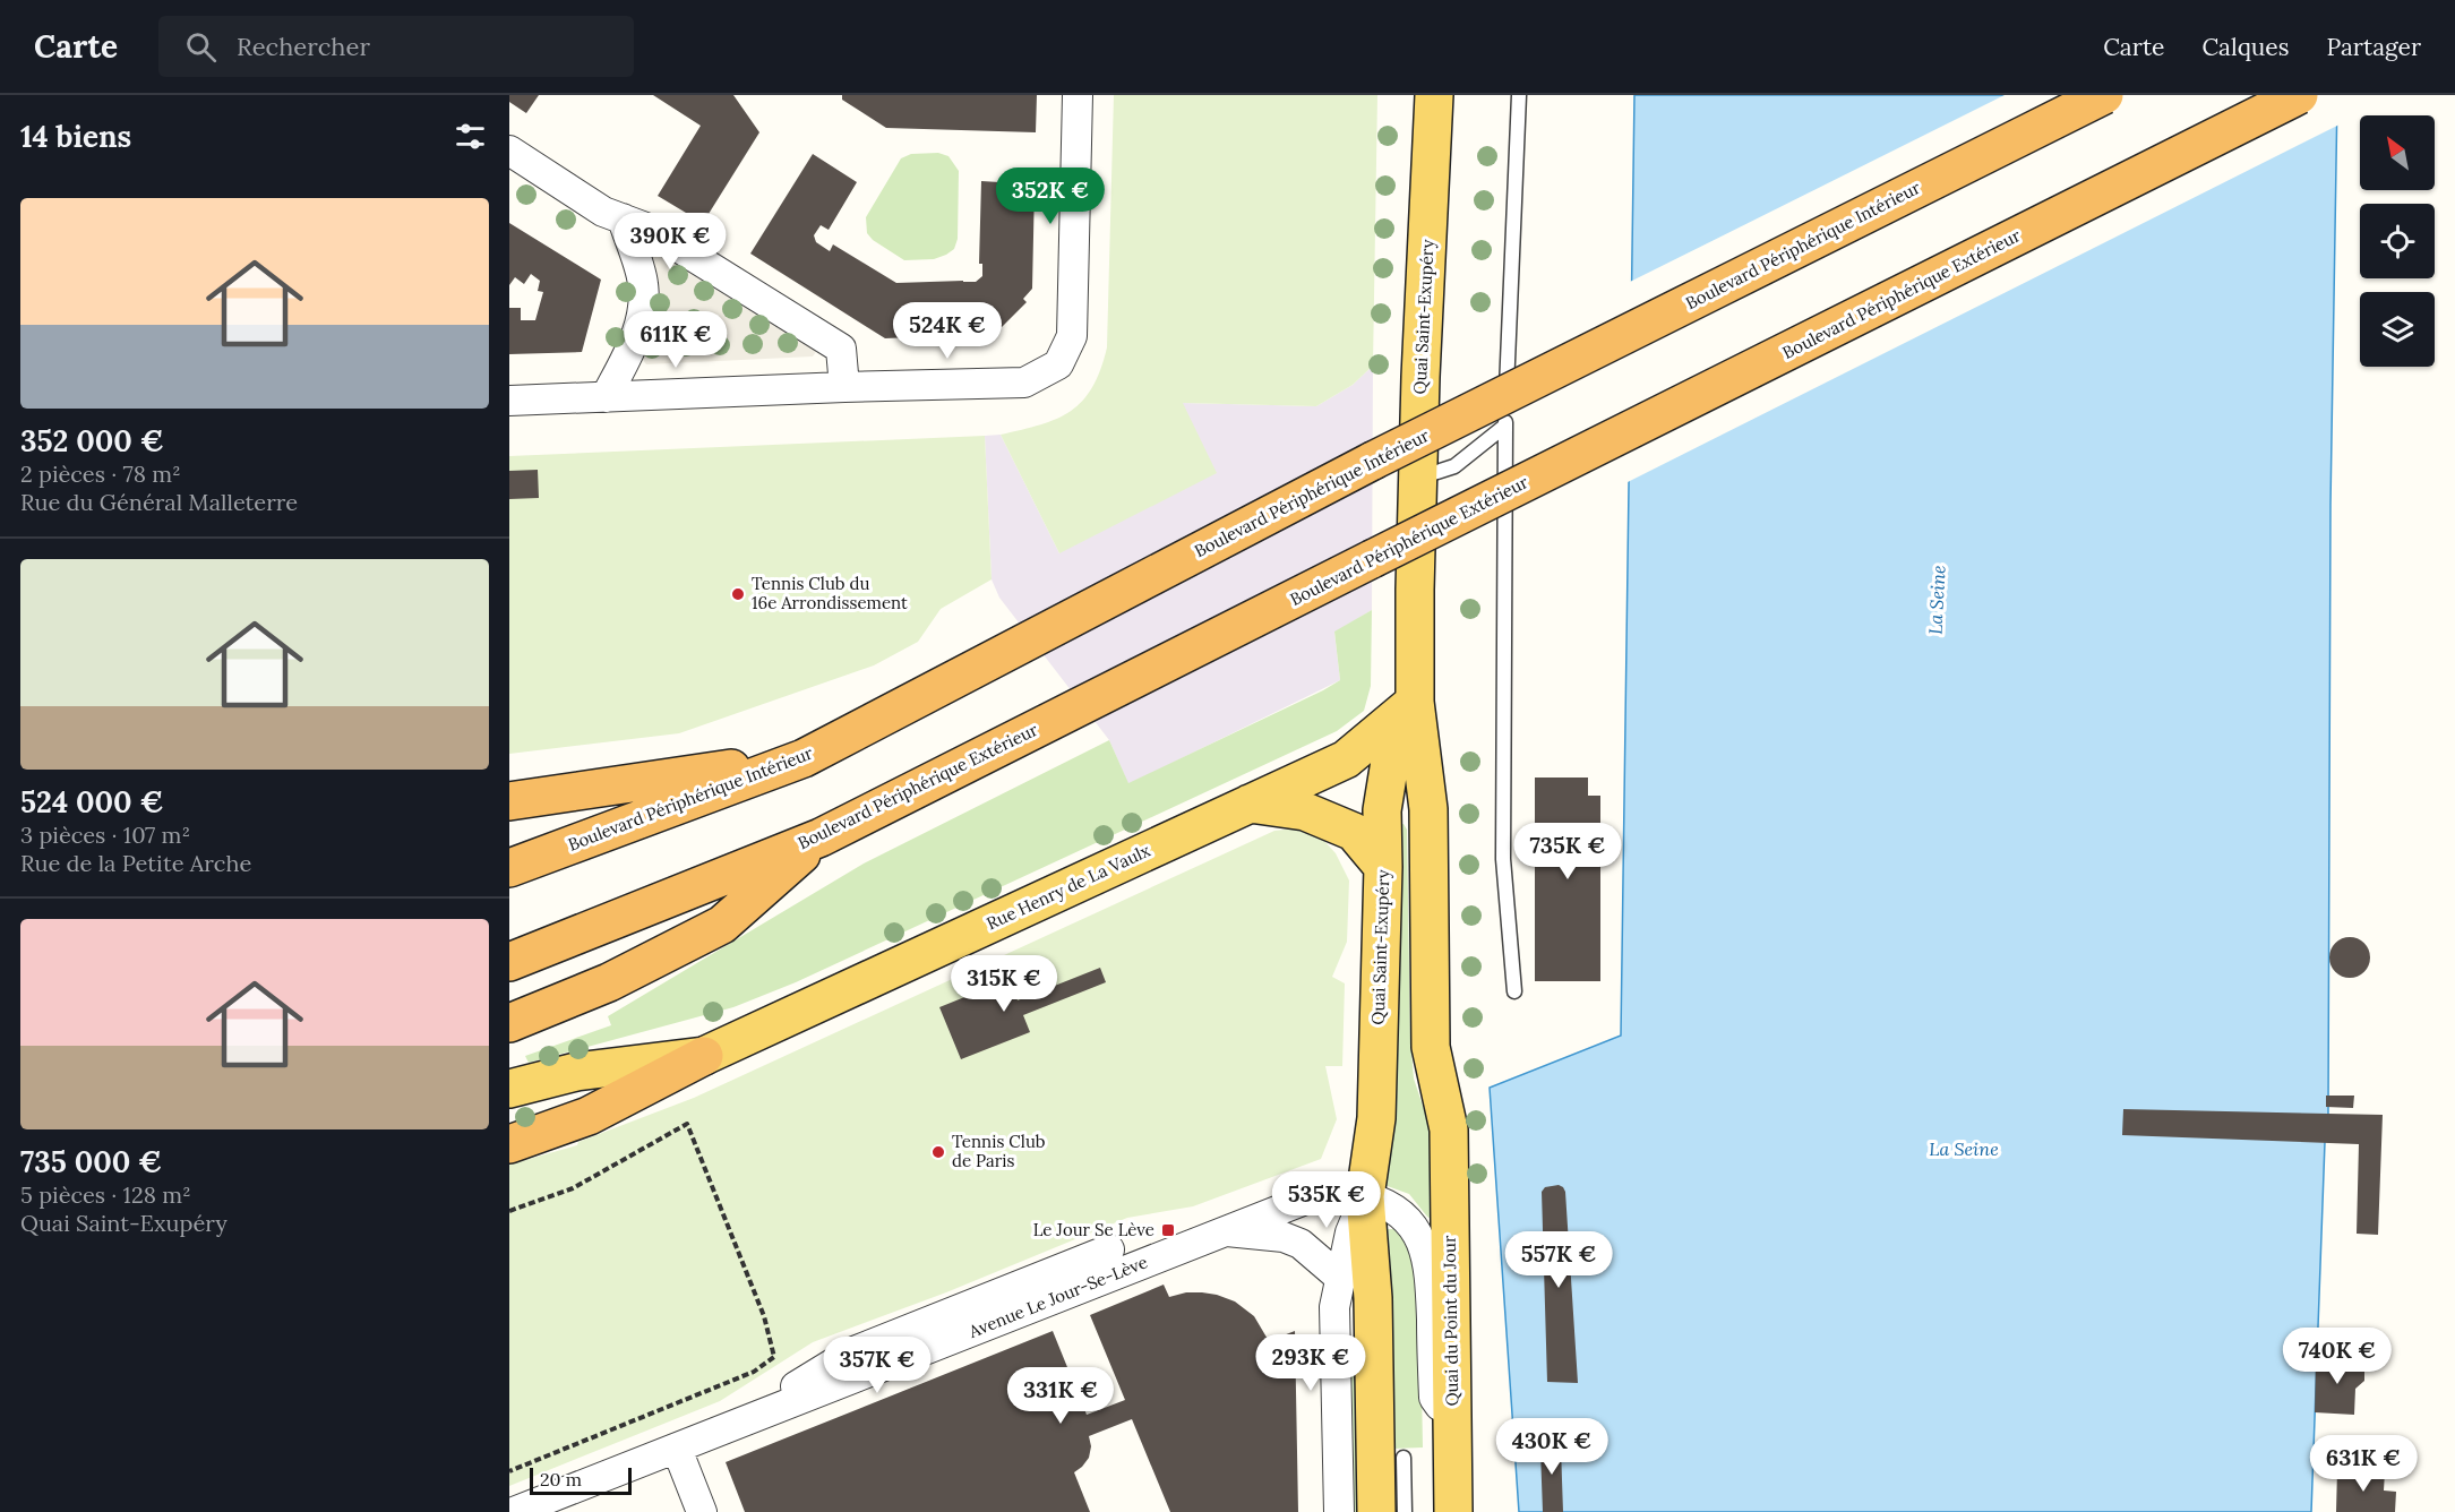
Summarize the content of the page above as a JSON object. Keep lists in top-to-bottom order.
{
  "streets": {
    "highway": ["Boulevard Périphérique Intérieur", "Boulevard Périphérique Extérieur"],
    "main road": ["Quai Saint-Exupéry", "Rue Henry de La Vaulx", "Quai du Point du Jour"],
    "street": ["Avenue Le Jour-Se-Lève"]
  },
  "crossings": [
    ["Quai Saint-Exupéry", "Rue Henry de La Vaulx"],
    ["Quai Saint-Exupéry", "Avenue Le Jour-Se-Lève"],
    ["Quai Saint-Exupéry", "Quai du Point du Jour"]
  ],
  "water": ["La Seine"],
  "places": {
    "other": ["Tennis Club du 16e Arrondissement", "Tennis Club de Paris"],
    "transit": ["Le Jour Se Lève"]
  },
  "scale_bar": "20 m",
  "north": "top left",
  "page": {
    "header": "Carte",
    "search": "Rechercher",
    "nav": ["Carte", "Calques", "Partager"],
    "heading": "14 biens",
    "price": [
      "352K €",
      "390K €",
      "524K €",
      "611K €",
      "735K €",
      "315K €",
      "535K €",
      "557K €",
      "740K €",
      "293K €",
      "357K €",
      "331K €",
      "430K €",
      "631K €"
    ],
    "list": [
      {
        "name": "352 000 €",
        "note": "2 pièces · 78 m² · Rue du Général Malleterre"
      },
      {
        "name": "524 000 €",
        "note": "3 pièces · 107 m² · Rue de la Petite Arche"
      },
      {
        "name": "735 000 €",
        "note": "5 pièces · 128 m² · Quai Saint-Exupéry"
      }
    ],
    "scale": "20 m"
  }
}
